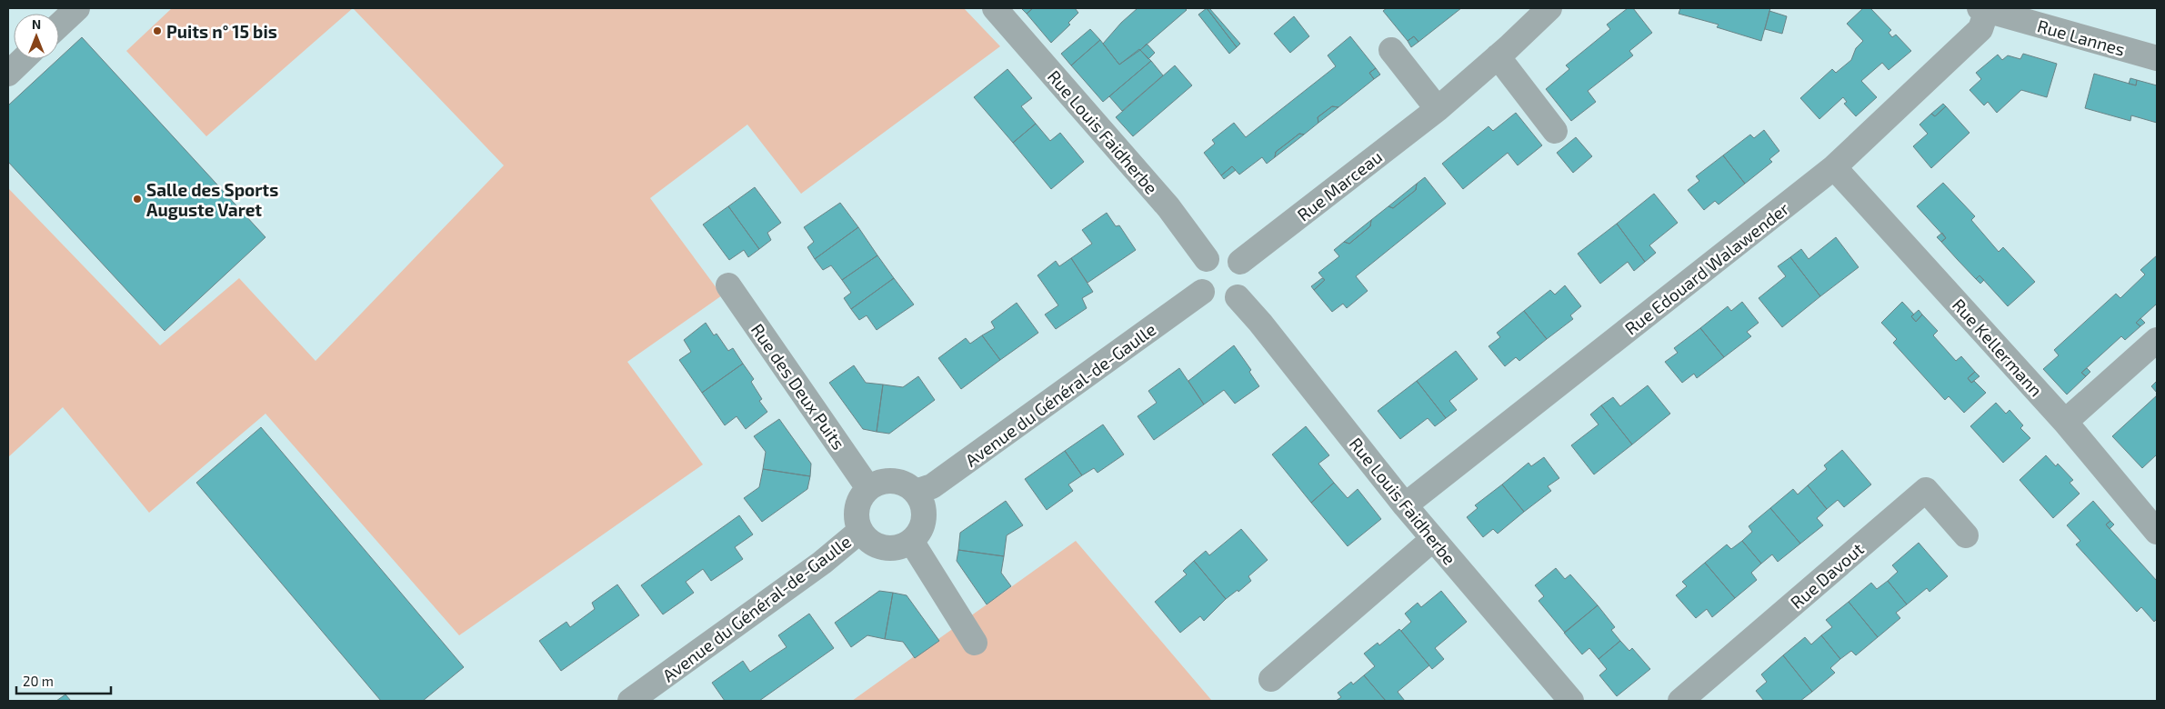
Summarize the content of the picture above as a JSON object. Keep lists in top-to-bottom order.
{
  "streets": {
    "street": [
      "Rue Lannes",
      "Rue Louis Faidherbe",
      "Rue Marceau",
      "Rue Edouard Walawender",
      "Rue Kellermann",
      "Rue des Deux Puits",
      "Avenue du Général-de-Gaulle",
      "Rue Davout"
    ]
  },
  "crossings": [
    ["Rue Lannes", "Rue Edouard Walawender"],
    ["Rue Louis Faidherbe", "Rue Marceau"],
    ["Rue Louis Faidherbe", "Rue Edouard Walawender"],
    ["Rue Louis Faidherbe", "Avenue du Général-de-Gaulle"],
    ["Rue Marceau", "Avenue du Général-de-Gaulle"],
    ["Rue Edouard Walawender", "Rue Kellermann"],
    ["Rue des Deux Puits", "Avenue du Général-de-Gaulle"]
  ],
  "places": ["Puits n° 15 bis", "Salle des Sports Auguste Varet"],
  "scale_bar": "20 m",
  "north": "top"
}
